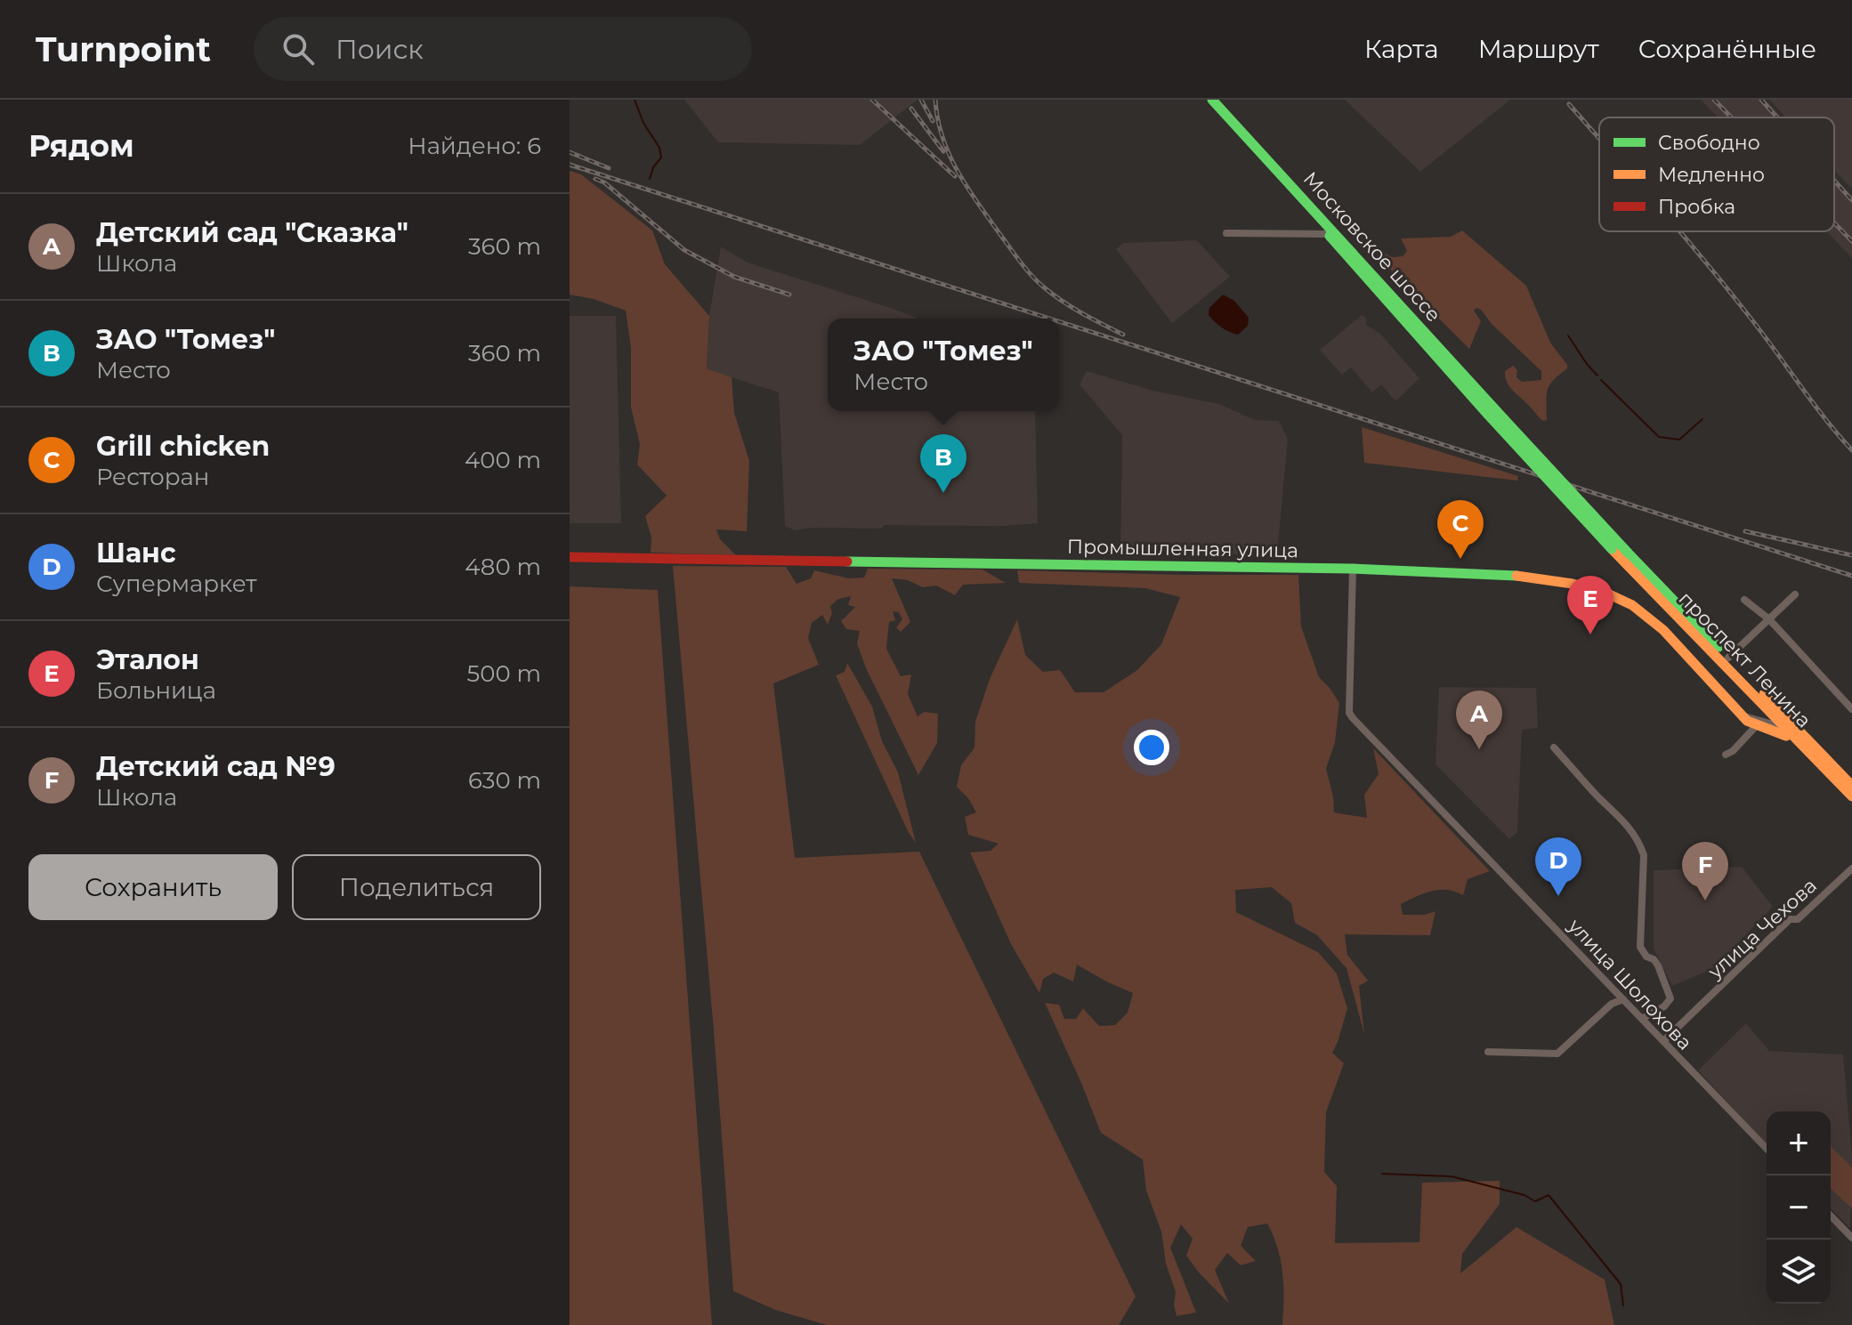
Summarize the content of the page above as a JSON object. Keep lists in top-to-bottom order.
{
  "streets": {
    "main road": ["Московское шоссе", "Промышленная улица", "проспект Ленина"],
    "street": ["улица Чехова", "улица Шолохова"]
  },
  "crossings": [
    ["Московское шоссе", "проспект Ленина"],
    ["Промышленная улица", "проспект Ленина"],
    ["Промышленная улица", "улица Шолохова"],
    ["улица Чехова", "улица Шолохова"]
  ],
  "legend": ["Свободно", "Медленно", "Пробка"],
  "page": {
    "header": "Turnpoint",
    "search": "Поиск",
    "nav": ["Карта", "Маршрут", "Сохранённые"],
    "heading": ["Рядом", "Найдено: 6"],
    "list": [
      {
        "mark": "A",
        "name": "Детский сад \"Сказка\"",
        "note": "Школа",
        "value": "360 m"
      },
      {
        "mark": "B",
        "name": "ЗАО \"Томез\"",
        "note": "Место",
        "value": "360 m"
      },
      {
        "mark": "C",
        "name": "Grill chicken",
        "note": "Ресторан",
        "value": "400 m"
      },
      {
        "mark": "D",
        "name": "Шанс",
        "note": "Супермаркет",
        "value": "480 m"
      },
      {
        "mark": "E",
        "name": "Эталон",
        "note": "Больница",
        "value": "500 m"
      },
      {
        "mark": "F",
        "name": "Детский сад №9",
        "note": "Школа",
        "value": "630 m"
      }
    ],
    "popup": ["ЗАО \"Томез\"", "Место"],
    "pins": [
      "B",
      "C",
      "E",
      "A",
      "D",
      "F"
    ],
    "buttons": ["Сохранить", "Поделиться"],
    "map_buttons": ["+", "−"]
  }
}
